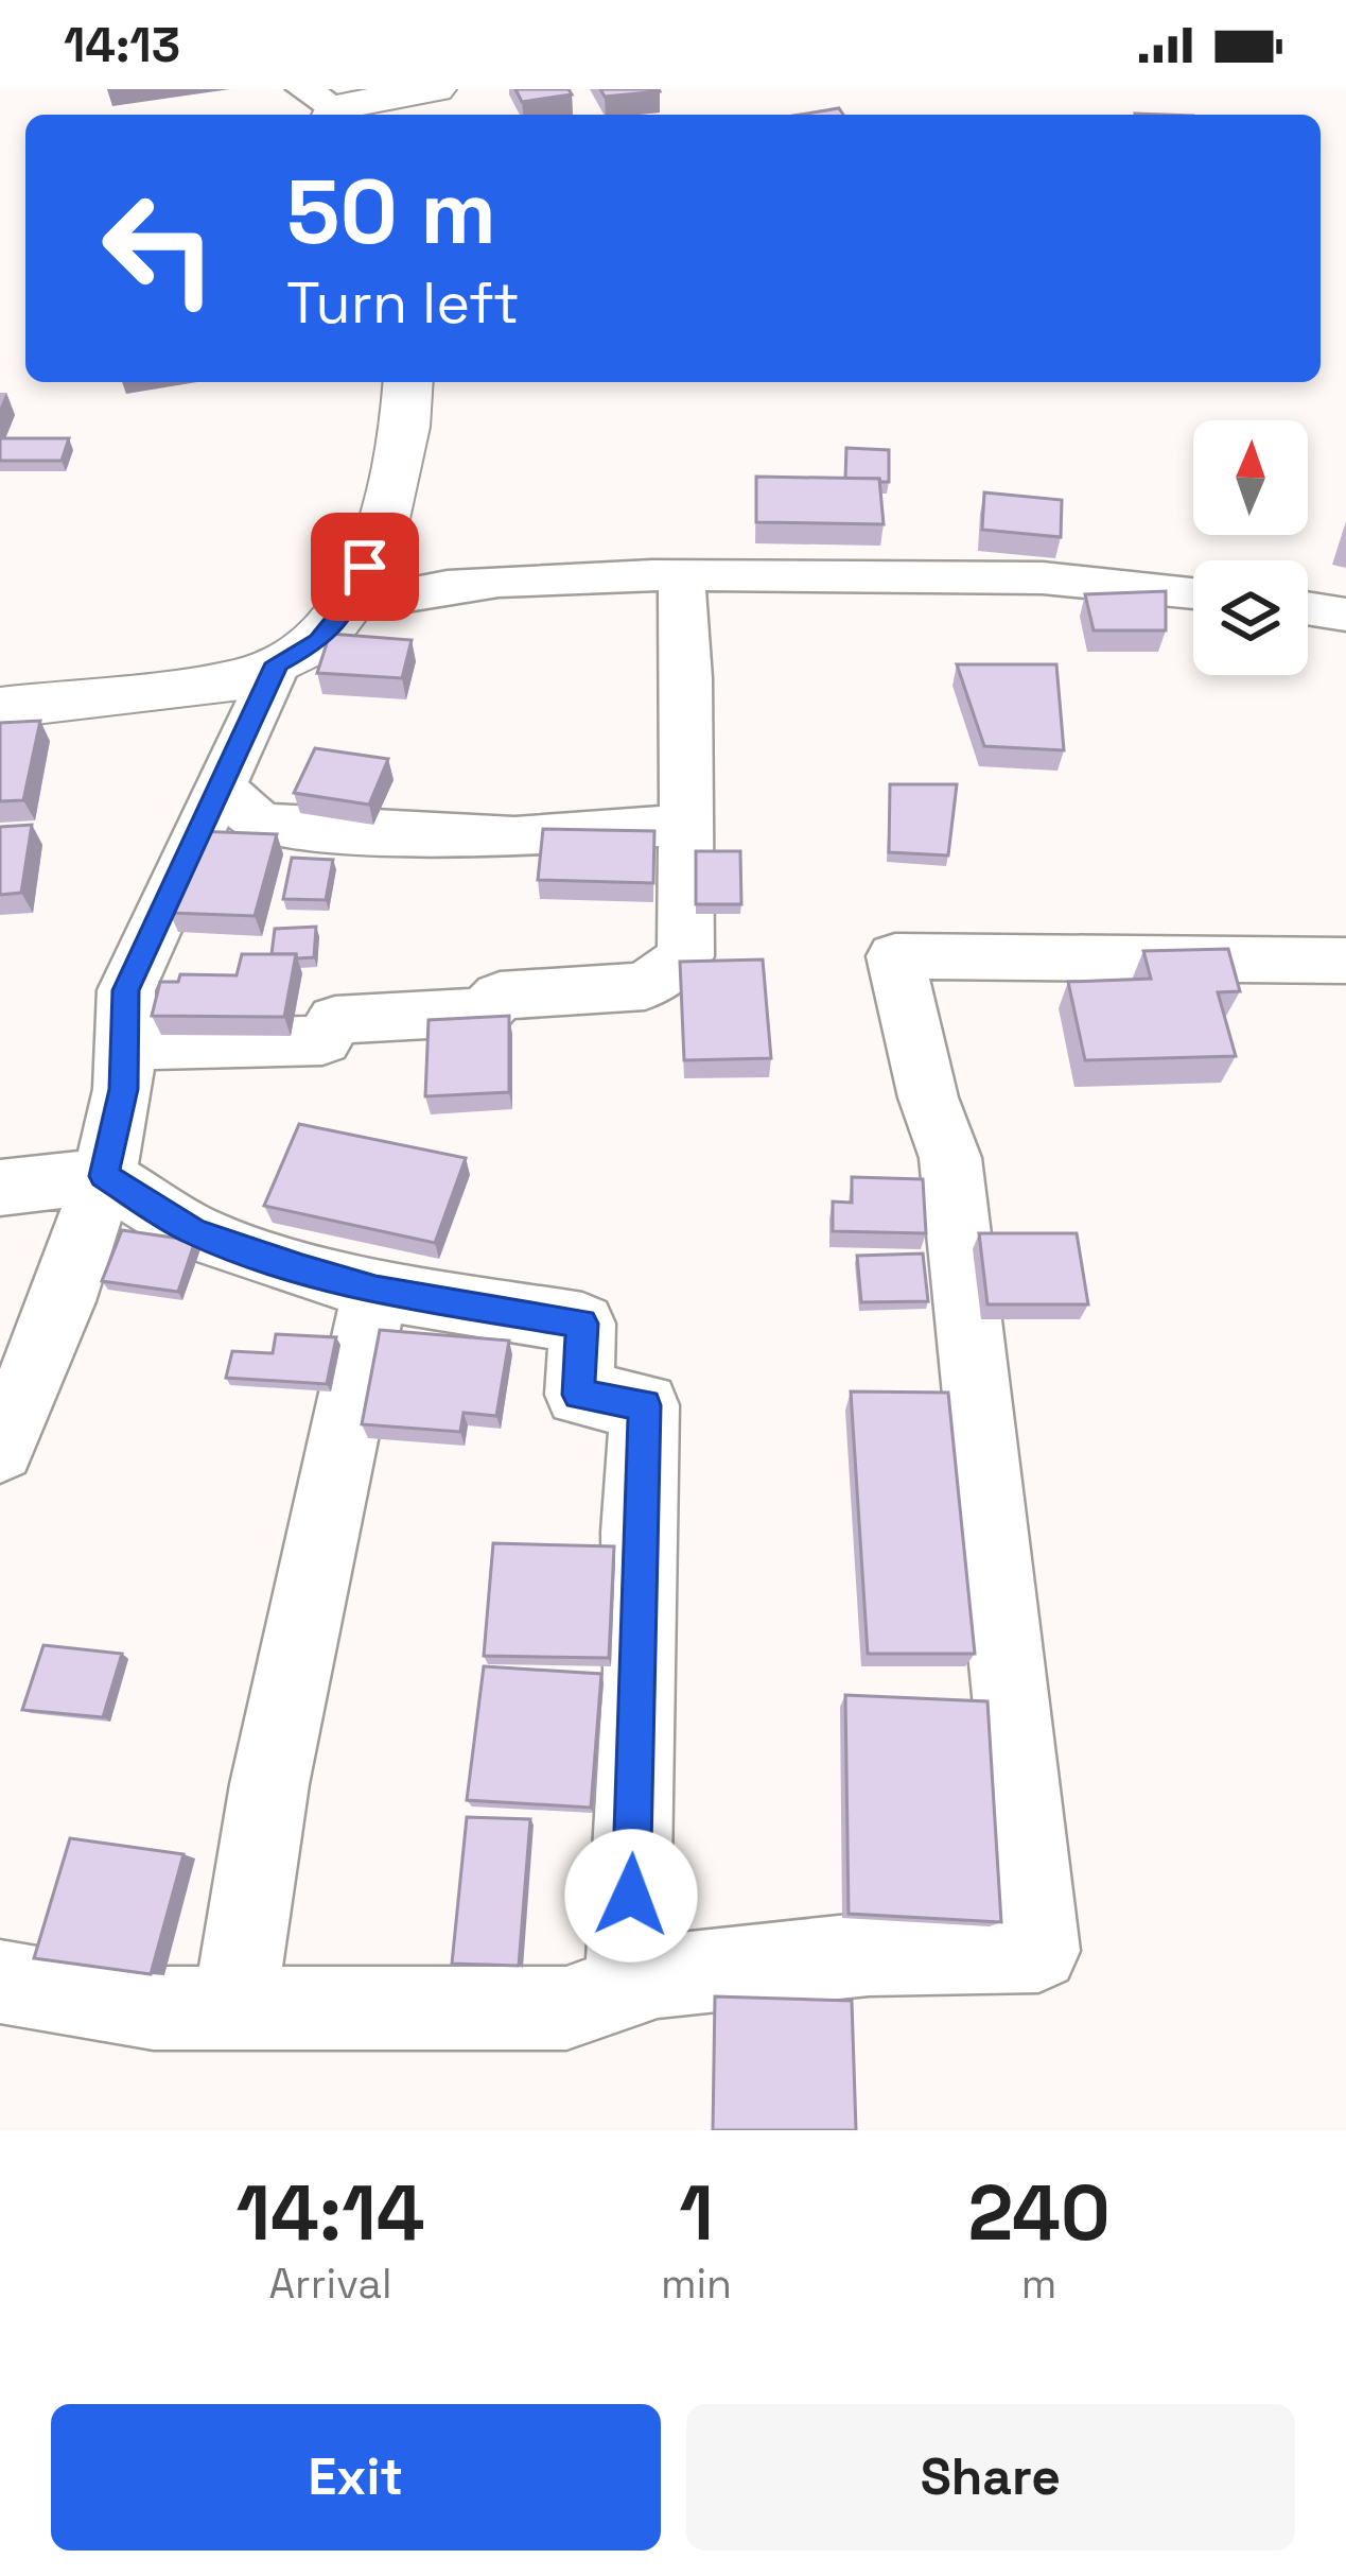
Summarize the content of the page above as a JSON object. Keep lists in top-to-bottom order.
{
  "north": "top",
  "page": {
    "status": "14:13",
    "turn": ["50 m", "Turn left"],
    "eta": [
      "14:14",
      "Arrival",
      "1",
      "min",
      "240",
      "m"
    ],
    "buttons": ["Exit", "Share"]
  }
}
